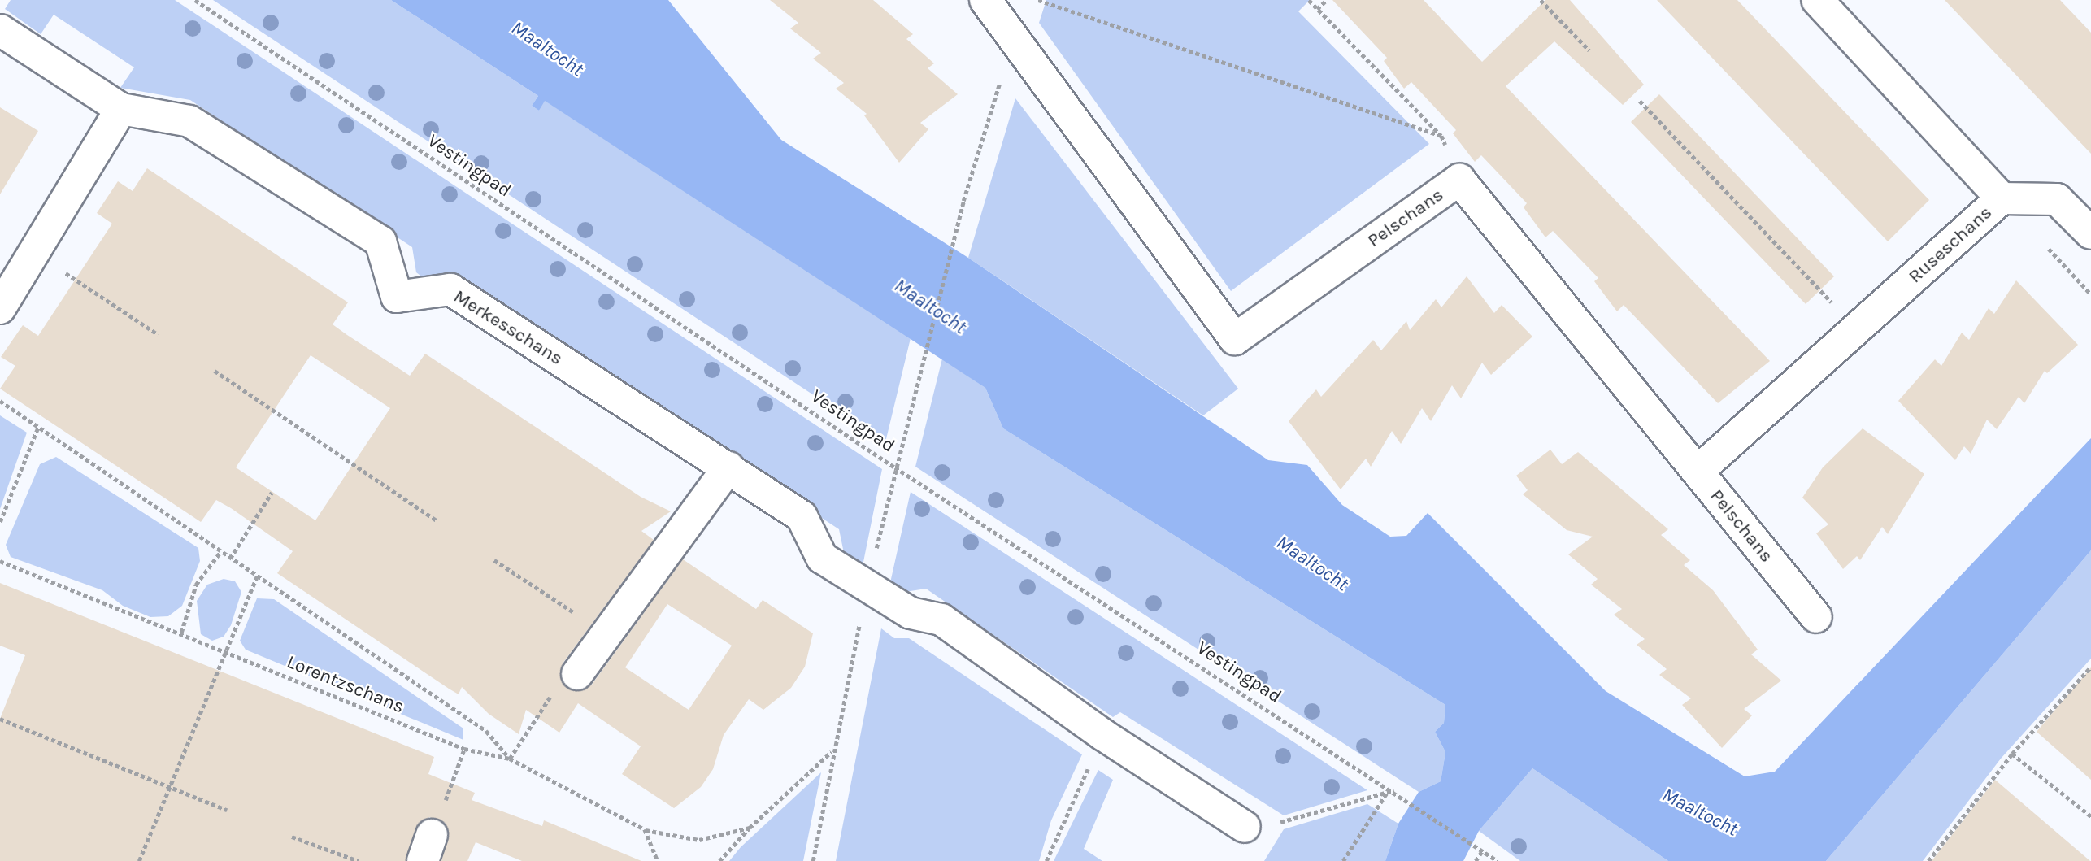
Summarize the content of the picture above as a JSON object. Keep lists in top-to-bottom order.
{
  "streets": {
    "street": ["Pelschans", "Ruseschans", "Merkesschans"],
    "path": ["Vestingpad", "Lorentzschans"]
  },
  "crossings": [
    ["Pelschans", "Ruseschans"]
  ],
  "water": ["Maaltocht"]
}
